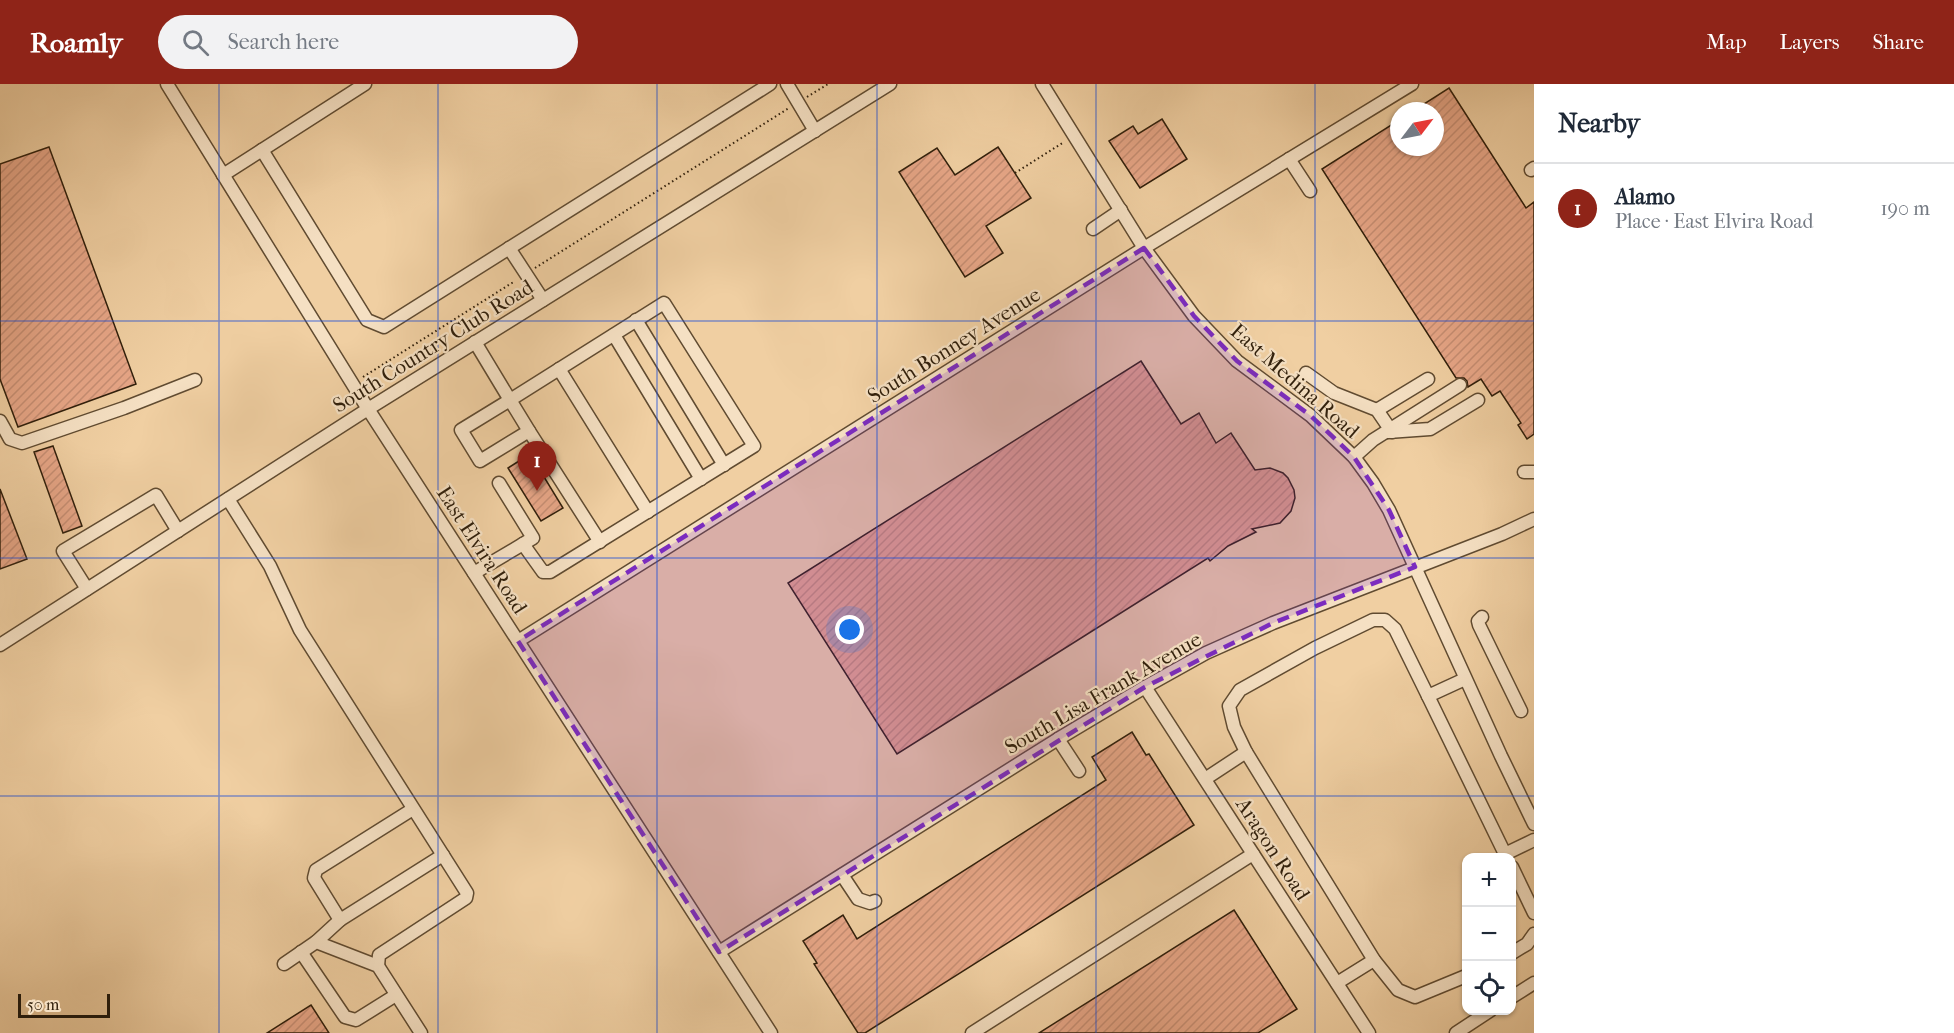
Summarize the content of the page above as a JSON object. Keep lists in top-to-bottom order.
{
  "streets": {
    "street": [
      "South Bonney Avenue",
      "South Country Club Road",
      "East Medina Road",
      "East Elvira Road",
      "South Lisa Frank Avenue",
      "Aragon Road"
    ]
  },
  "crossings": [
    ["South Bonney Avenue", "East Medina Road"],
    ["South Bonney Avenue", "East Elvira Road"],
    ["South Country Club Road", "East Elvira Road"],
    ["East Medina Road", "South Lisa Frank Avenue"],
    ["East Elvira Road", "South Lisa Frank Avenue"],
    ["South Lisa Frank Avenue", "Aragon Road"]
  ],
  "scale_bar": "50 m",
  "north": "top right",
  "page": {
    "header": "Roamly",
    "search": "Search here",
    "nav": ["Map", "Layers", "Share"],
    "heading": "Nearby",
    "list": [
      {
        "mark": "1",
        "name": "Alamo",
        "note": "Place · East Elvira Road",
        "value": "190 m"
      }
    ],
    "pins": "1",
    "map_buttons": ["+", "−"],
    "scale": "50 m"
  }
}
